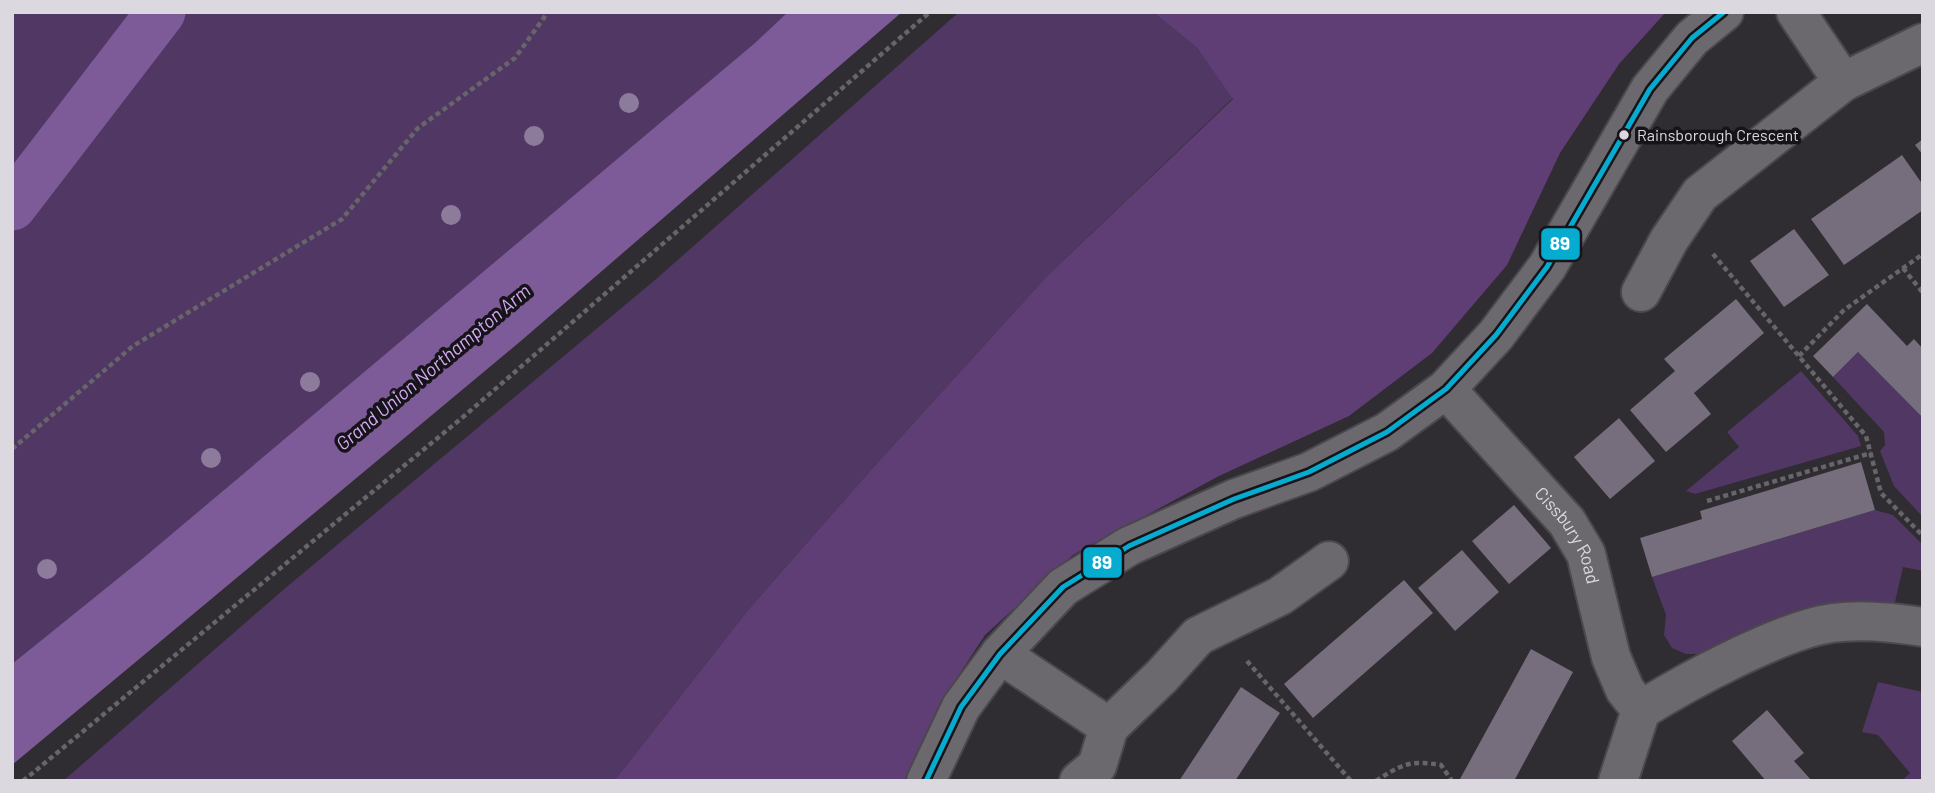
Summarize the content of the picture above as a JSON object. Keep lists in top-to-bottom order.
{
  "streets": {
    "street": ["Cissbury Road"]
  },
  "water": ["Grand Union Northampton Arm"],
  "places": ["Rainsborough Crescent"],
  "lines": ["transit line 89"]
}
